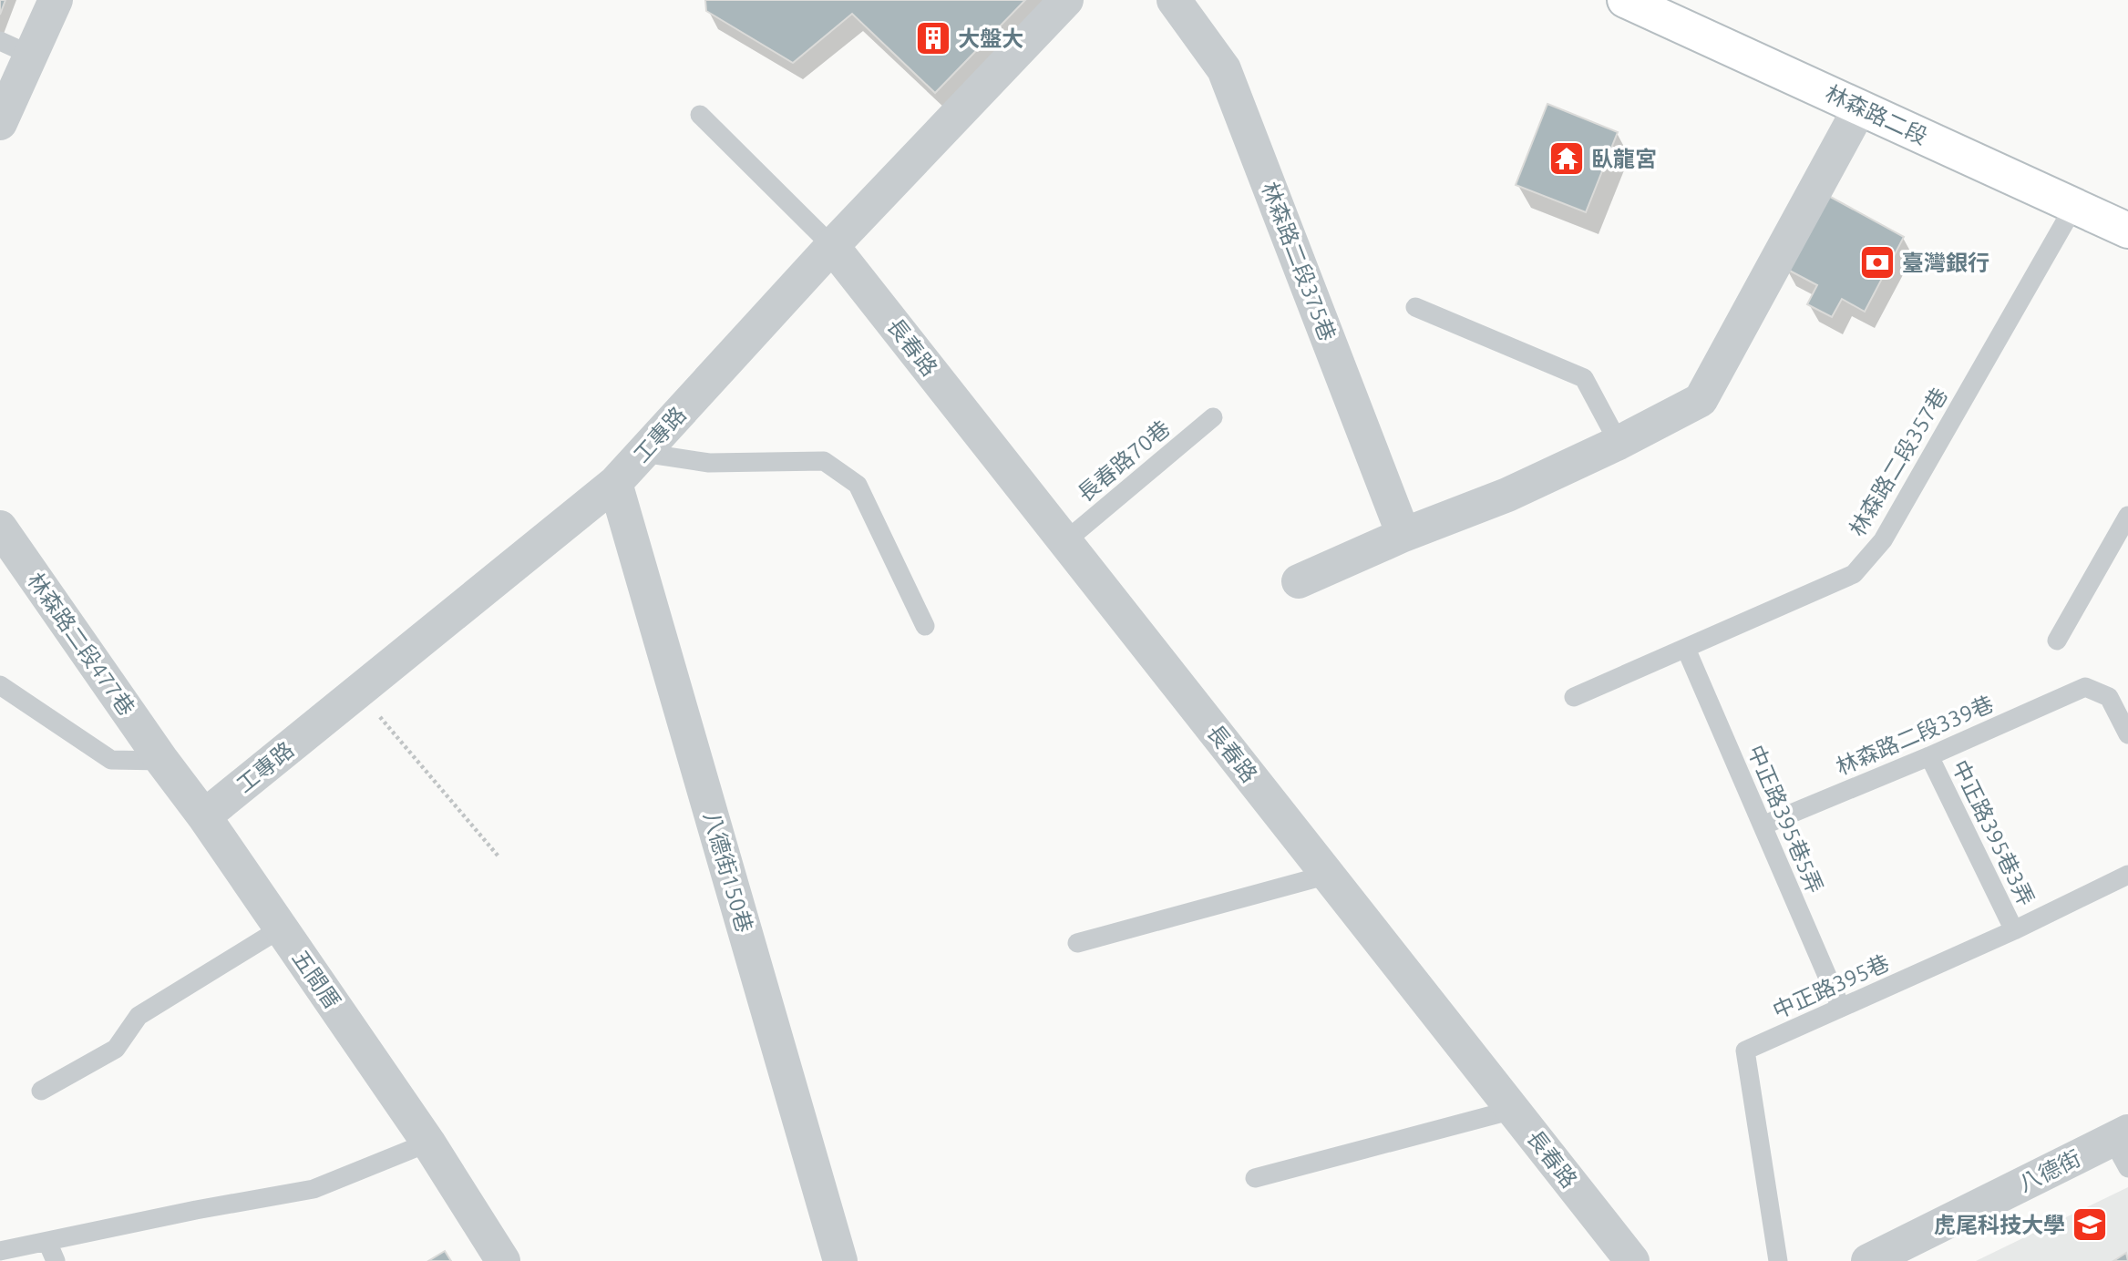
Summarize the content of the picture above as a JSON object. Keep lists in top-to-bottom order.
{
  "streets": {
    "main road": ["林森路二段"],
    "street": [
      "林森路二段375巷",
      "長春路",
      "工專路",
      "林森路二段477巷",
      "八德街150巷",
      "五間厝",
      "八德街"
    ],
    "lane": [
      "長春路70巷",
      "林森路二段357巷",
      "林森路二段339巷",
      "中正路395巷5弄",
      "中正路395巷3弄",
      "中正路395巷"
    ]
  },
  "crossings": [
    ["林森路二段", "林森路二段357巷"],
    ["長春路", "工專路"],
    ["長春路", "長春路70巷"],
    ["工專路", "林森路二段477巷"],
    ["工專路", "八德街150巷"],
    ["工專路", "五間厝"],
    ["林森路二段357巷", "中正路395巷5弄"],
    ["林森路二段477巷", "五間厝"],
    ["林森路二段339巷", "中正路395巷5弄"],
    ["林森路二段339巷", "中正路395巷3弄"],
    ["中正路395巷5弄", "中正路395巷"],
    ["中正路395巷3弄", "中正路395巷"]
  ],
  "places": {
    "building": ["大盤大"],
    "temple": ["臥龍宮"],
    "bank": ["臺灣銀行"],
    "school or university": ["虎尾科技大學"]
  }
}
